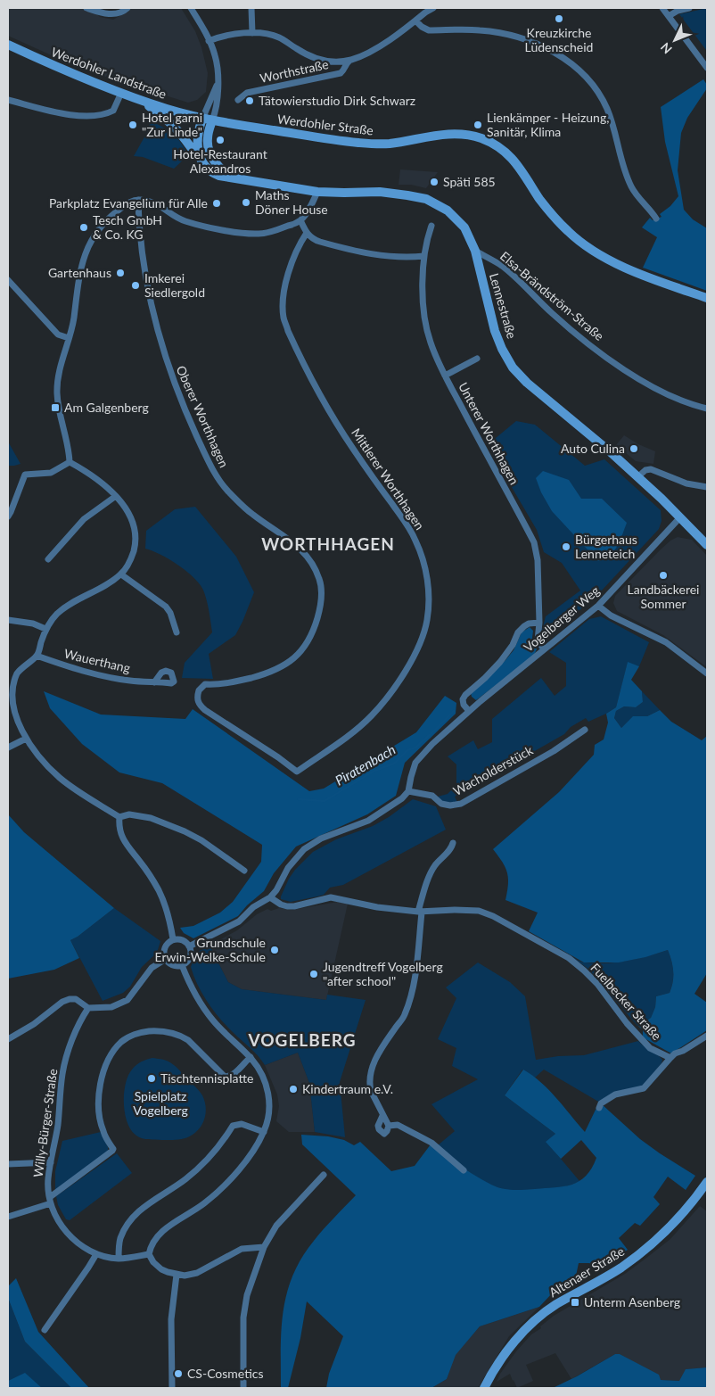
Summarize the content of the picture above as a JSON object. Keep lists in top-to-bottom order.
{
  "streets": {
    "main road": [
      "Werdohler Landstraße",
      "Werdohler Straße",
      "Lennestraße",
      "Altenaer Straße"
    ],
    "street": [
      "Worthstraße",
      "Elsa-Brändström-Straße",
      "Oberer Worthhagen",
      "Unterer Worthhagen",
      "Mittlerer Worthhagen",
      "Vogelberger Weg",
      "Wauerthang",
      "Wacholderstück",
      "Fuelbecker Straße",
      "Willy-Bürger-Straße"
    ]
  },
  "crossings": [
    ["Werdohler Landstraße", "Werdohler Straße"],
    ["Werdohler Straße", "Lennestraße"],
    ["Elsa-Brändström-Straße", "Lennestraße"],
    ["Lennestraße", "Vogelberger Weg"],
    ["Oberer Worthhagen", "Mittlerer Worthhagen"],
    ["Unterer Worthhagen", "Vogelberger Weg"],
    ["Vogelberger Weg", "Wacholderstück"]
  ],
  "districts": ["WORTHHAGEN", "VOGELBERG"],
  "water": ["Piratenbach"],
  "parks": ["Spielplatz Vogelberg"],
  "places": {
    "other": [
      "Kreuzkirche Lüdenscheid",
      "Tätowierstudio Dirk Schwarz",
      "Hotel garni \"Zur Linde\"",
      "Lienkämper - Heizung, Sanitär, Klima",
      "Hotel-Restaurant Alexandros",
      "Späti 585",
      "Maths Döner House",
      "Parkplatz Evangelium für Alle",
      "Tesch GmbH & Co. KG",
      "Gartenhaus",
      "Imkerei Siedlergold",
      "Auto Culina",
      "Bürgerhaus Lenneteich",
      "Landbäckerei Sommer",
      "Grundschule Erwin-Welke-Schule",
      "Jugendtreff Vogelberg \"after school\"",
      "Tischtennisplatte",
      "Kindertraum e.V.",
      "CS-Cosmetics"
    ],
    "transit": ["Am Galgenberg", "Unterm Asenberg"]
  },
  "north": "bottom left"
}
